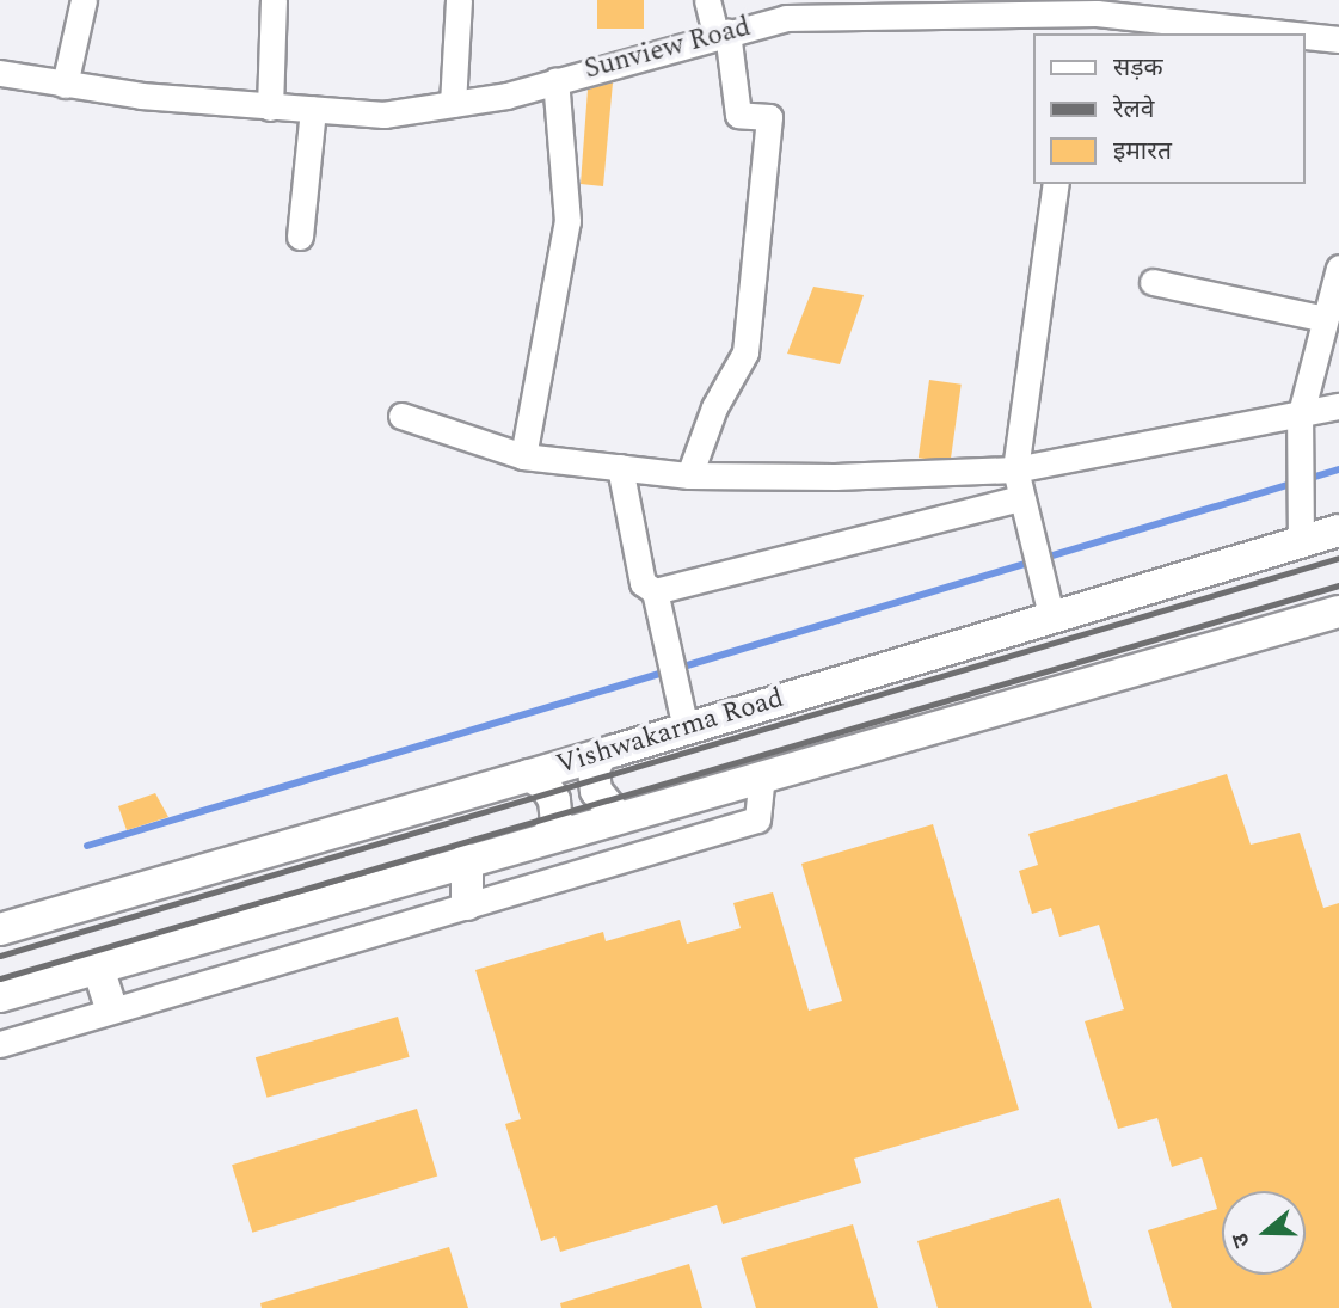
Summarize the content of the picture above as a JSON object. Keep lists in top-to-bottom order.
{
  "streets": {
    "main road": ["Vishwakarma Road"],
    "street": ["Sunview Road"]
  },
  "legend": ["सड़क", "रेलवे", "इमारत"],
  "north": "left"
}
